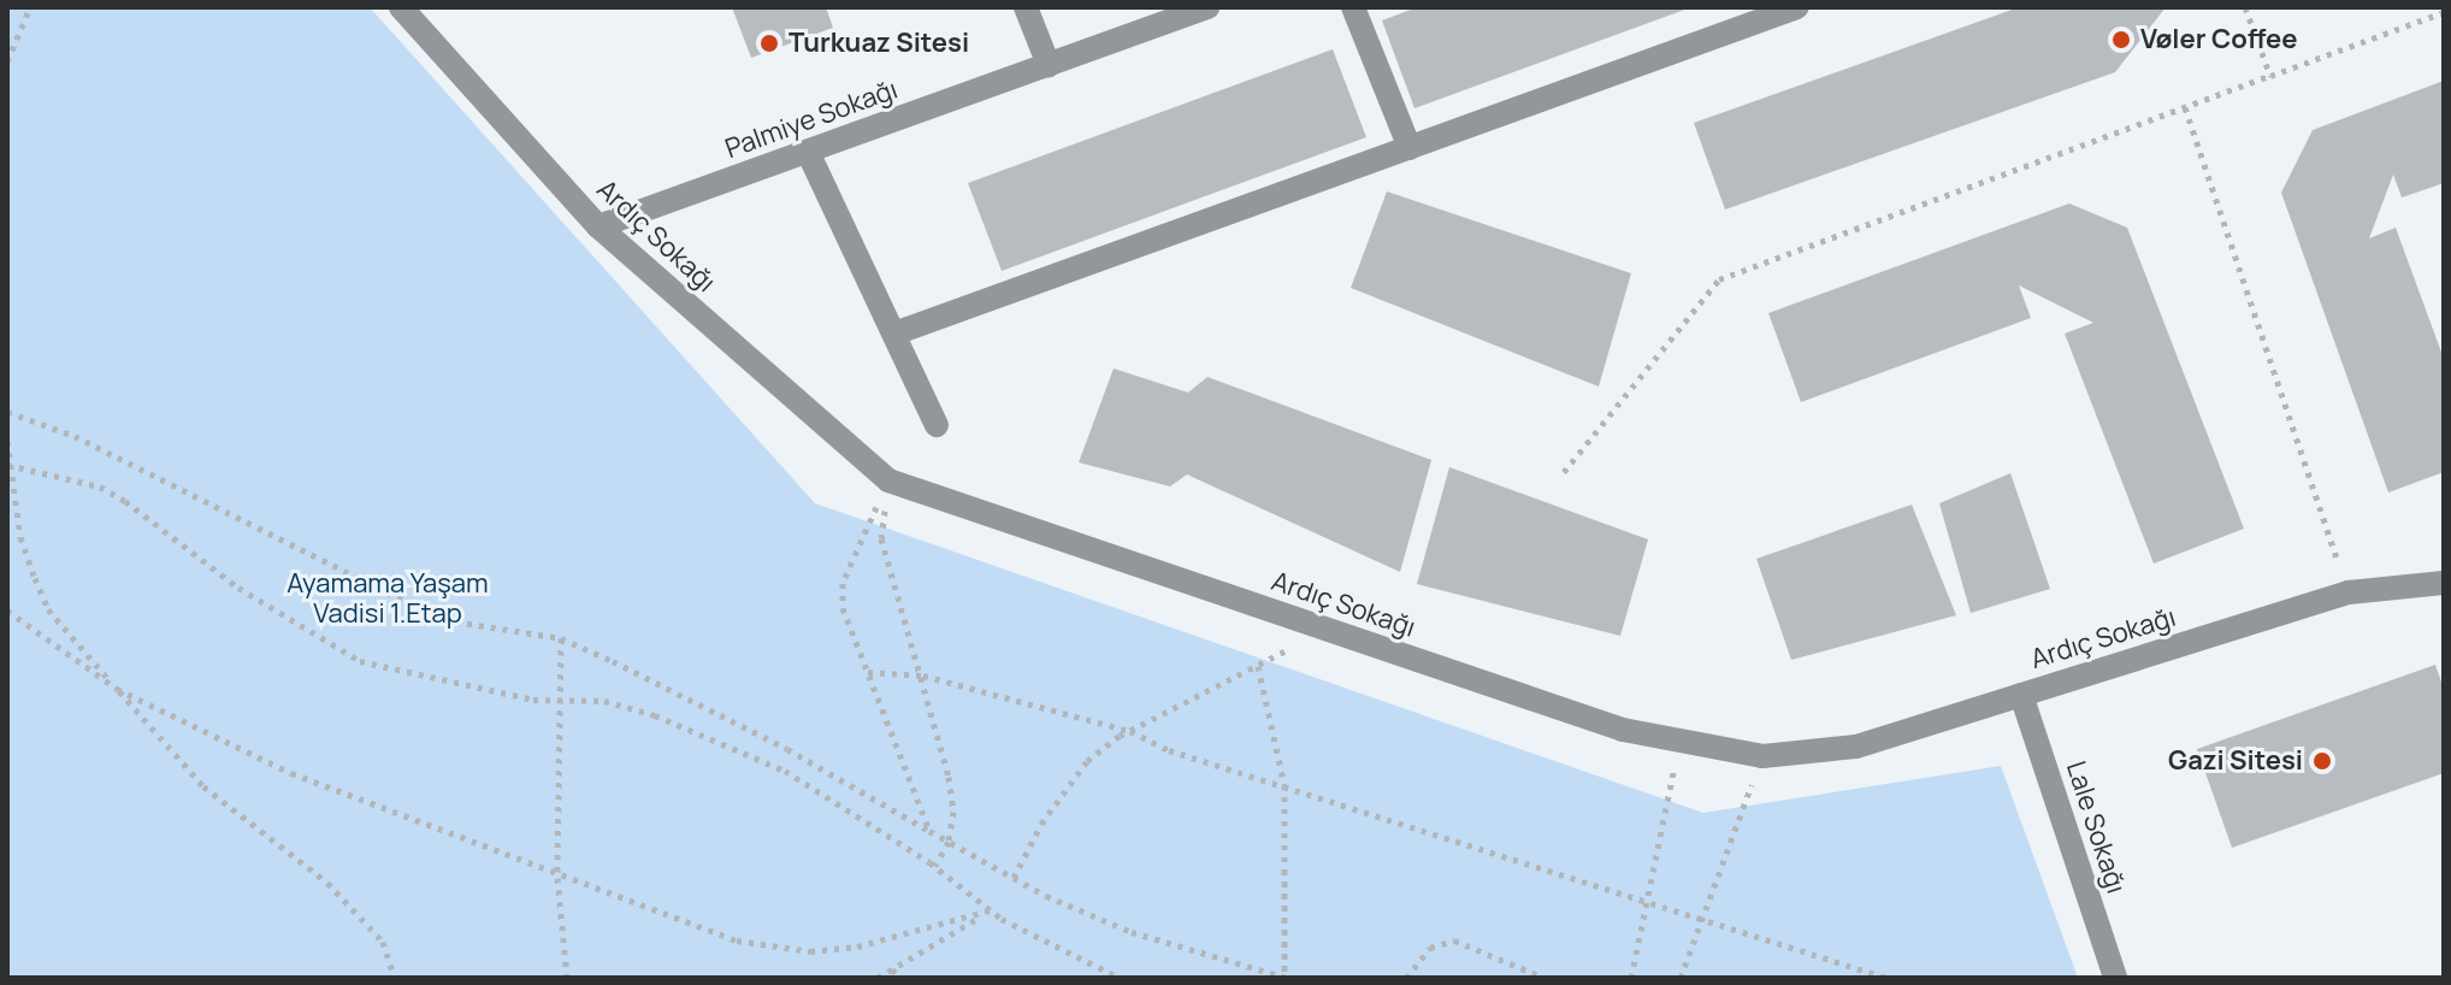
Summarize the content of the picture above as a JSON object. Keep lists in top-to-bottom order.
{
  "streets": {
    "street": ["Palmiye Sokağı", "Ardıç Sokağı", "Lale Sokağı"]
  },
  "crossings": [
    ["Palmiye Sokağı", "Ardıç Sokağı"],
    ["Ardıç Sokağı", "Lale Sokağı"]
  ],
  "parks": ["Ayamama Yaşam Vadisi 1.Etap"],
  "places": ["Vøler Coffee", "Turkuaz Sitesi", "Gazi Sitesi"]
}
